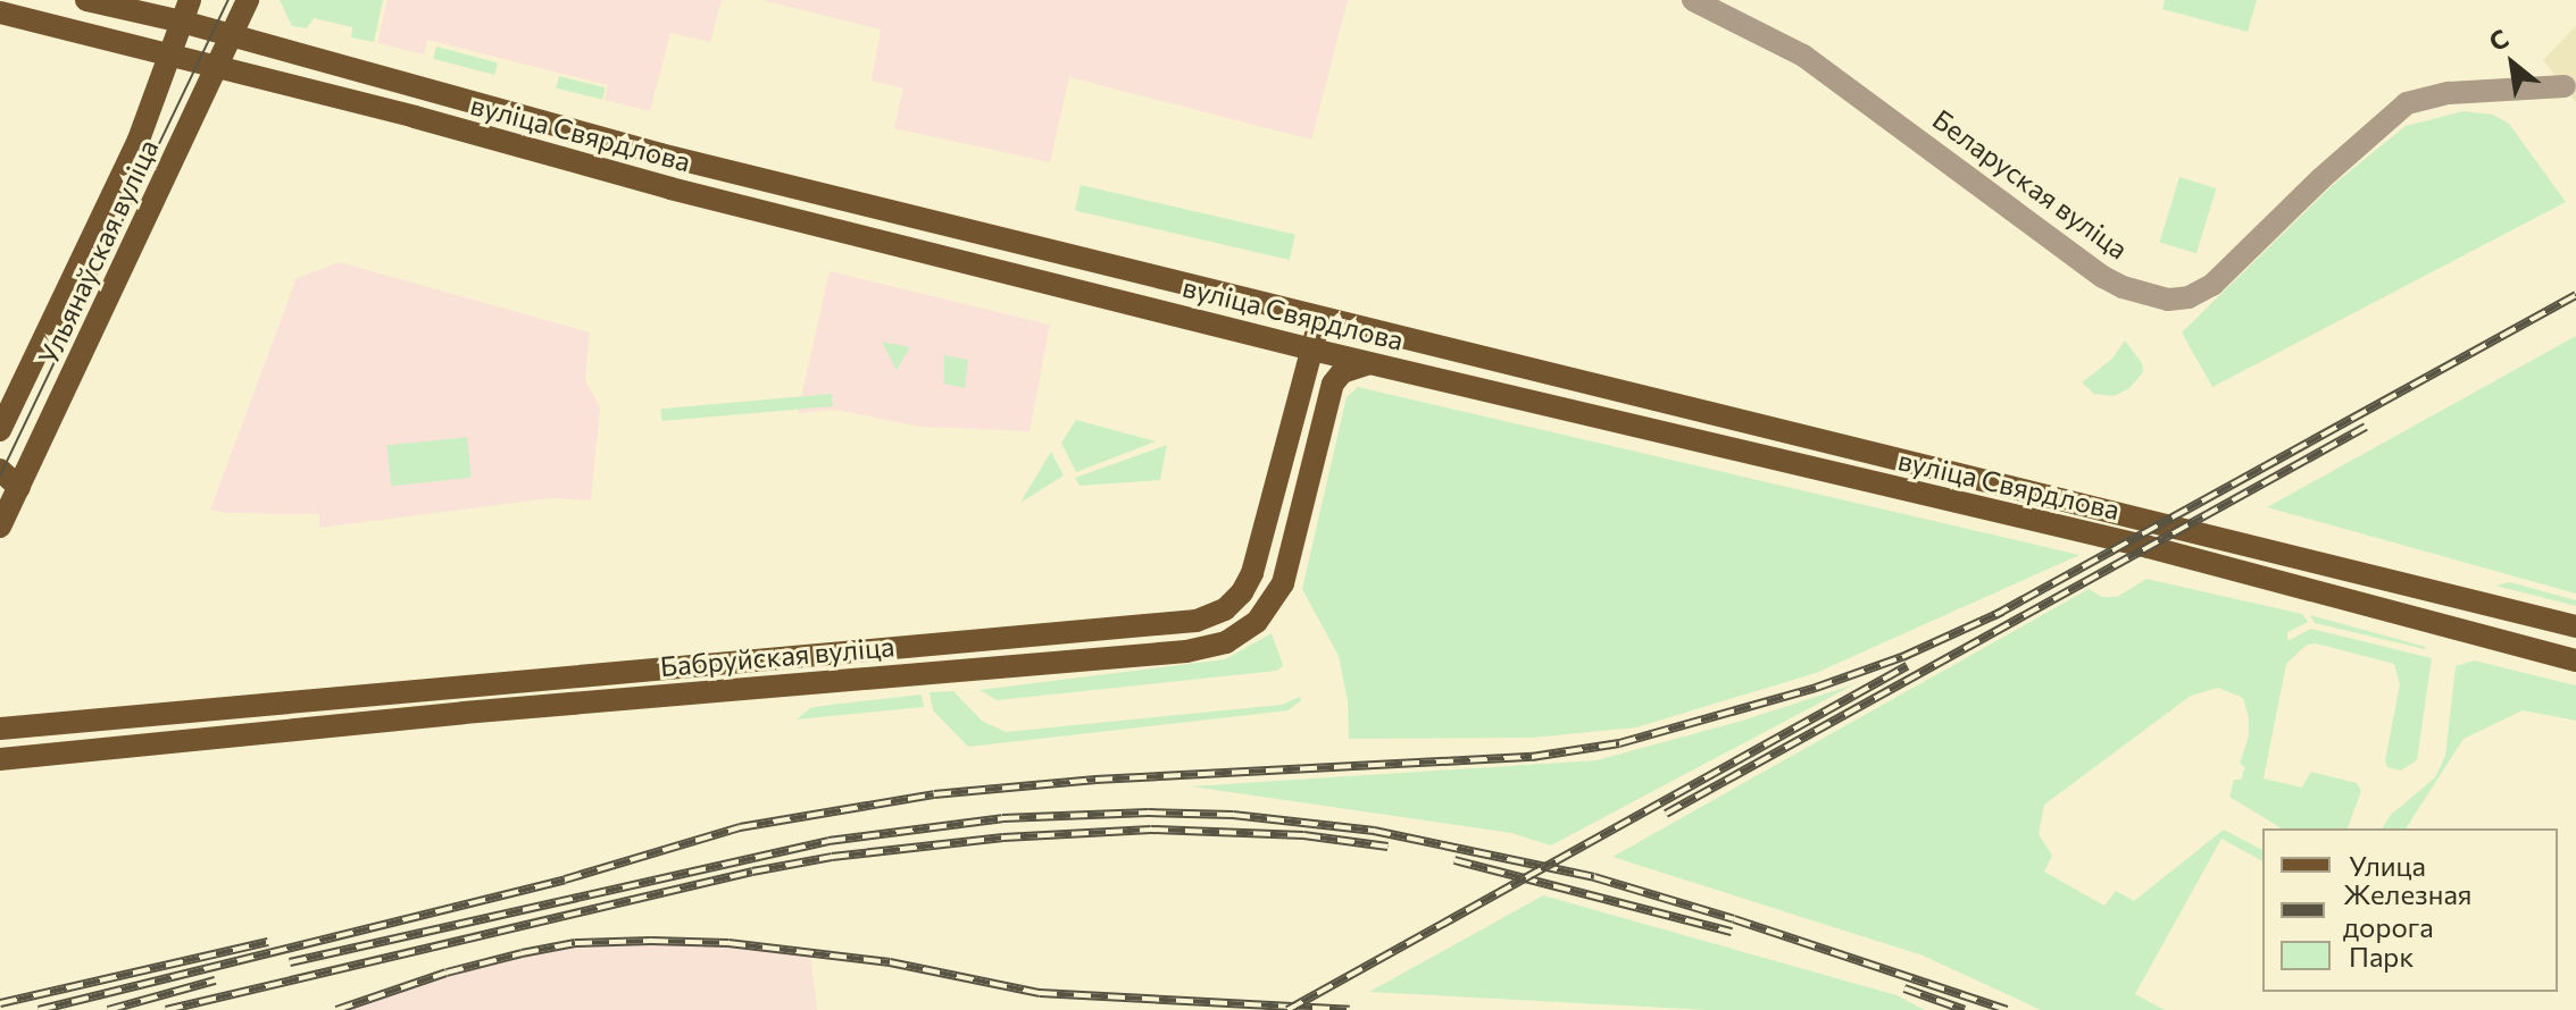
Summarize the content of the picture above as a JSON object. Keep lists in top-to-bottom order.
{
  "streets": {
    "main road": ["вуліца Свярдлова", "Ульянаўская вуліца", "Бабруйская вуліца"],
    "street": ["Беларуская вуліца"]
  },
  "crossings": [
    ["вуліца Свярдлова", "Ульянаўская вуліца"],
    ["вуліца Свярдлова", "Бабруйская вуліца"]
  ],
  "legend": ["Улица", "Железная дорога", "Парк"],
  "north": "top left"
}
